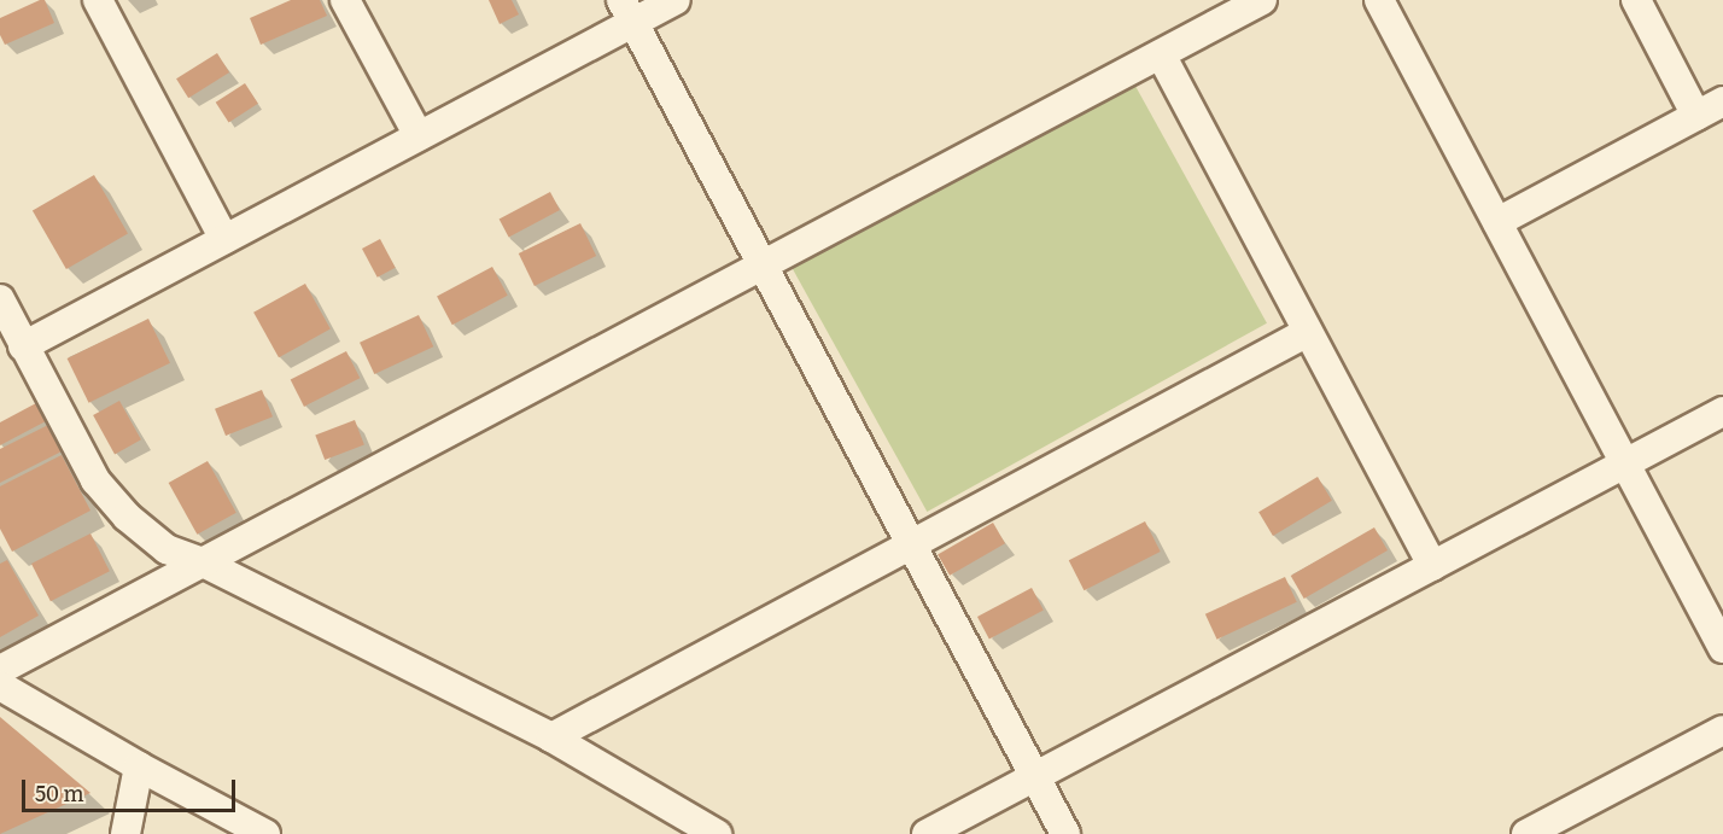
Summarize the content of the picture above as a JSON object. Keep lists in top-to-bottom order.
{
  "scale_bar": "50 m"
}
